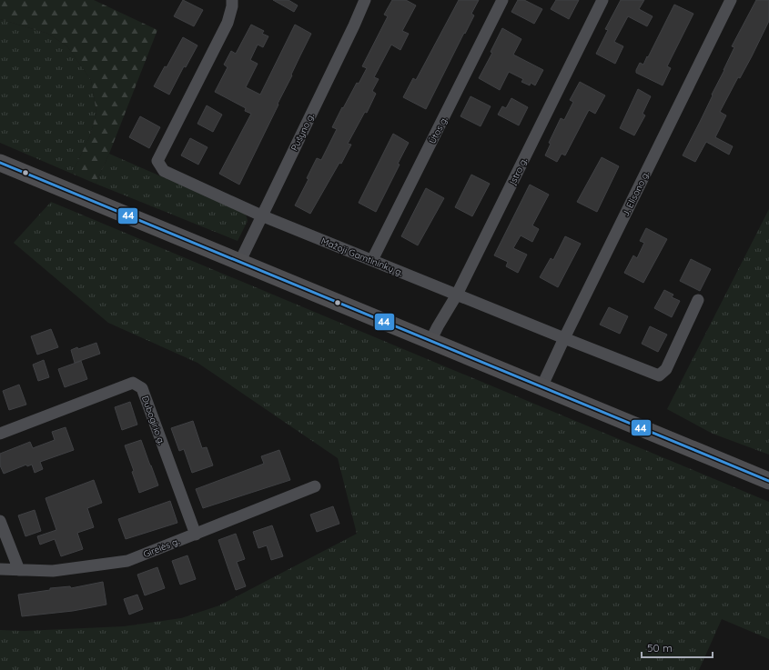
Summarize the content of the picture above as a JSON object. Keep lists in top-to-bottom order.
{
  "streets": {
    "street": [
      "Ūtos g.",
      "Pušyno g.",
      "Įstro g.",
      "J. Elisono g.",
      "Mažoji Gamtininkų g.",
      "Dubogirio g.",
      "Girelės g."
    ]
  },
  "crossings": [
    ["Ūtos g.", "Mažoji Gamtininkų g."],
    ["Pušyno g.", "Mažoji Gamtininkų g."],
    ["Įstro g.", "Mažoji Gamtininkų g."],
    ["J. Elisono g.", "Mažoji Gamtininkų g."],
    ["Dubogirio g.", "Girelės g."]
  ],
  "lines": ["transit line 44"],
  "scale_bar": "50 m"
}
